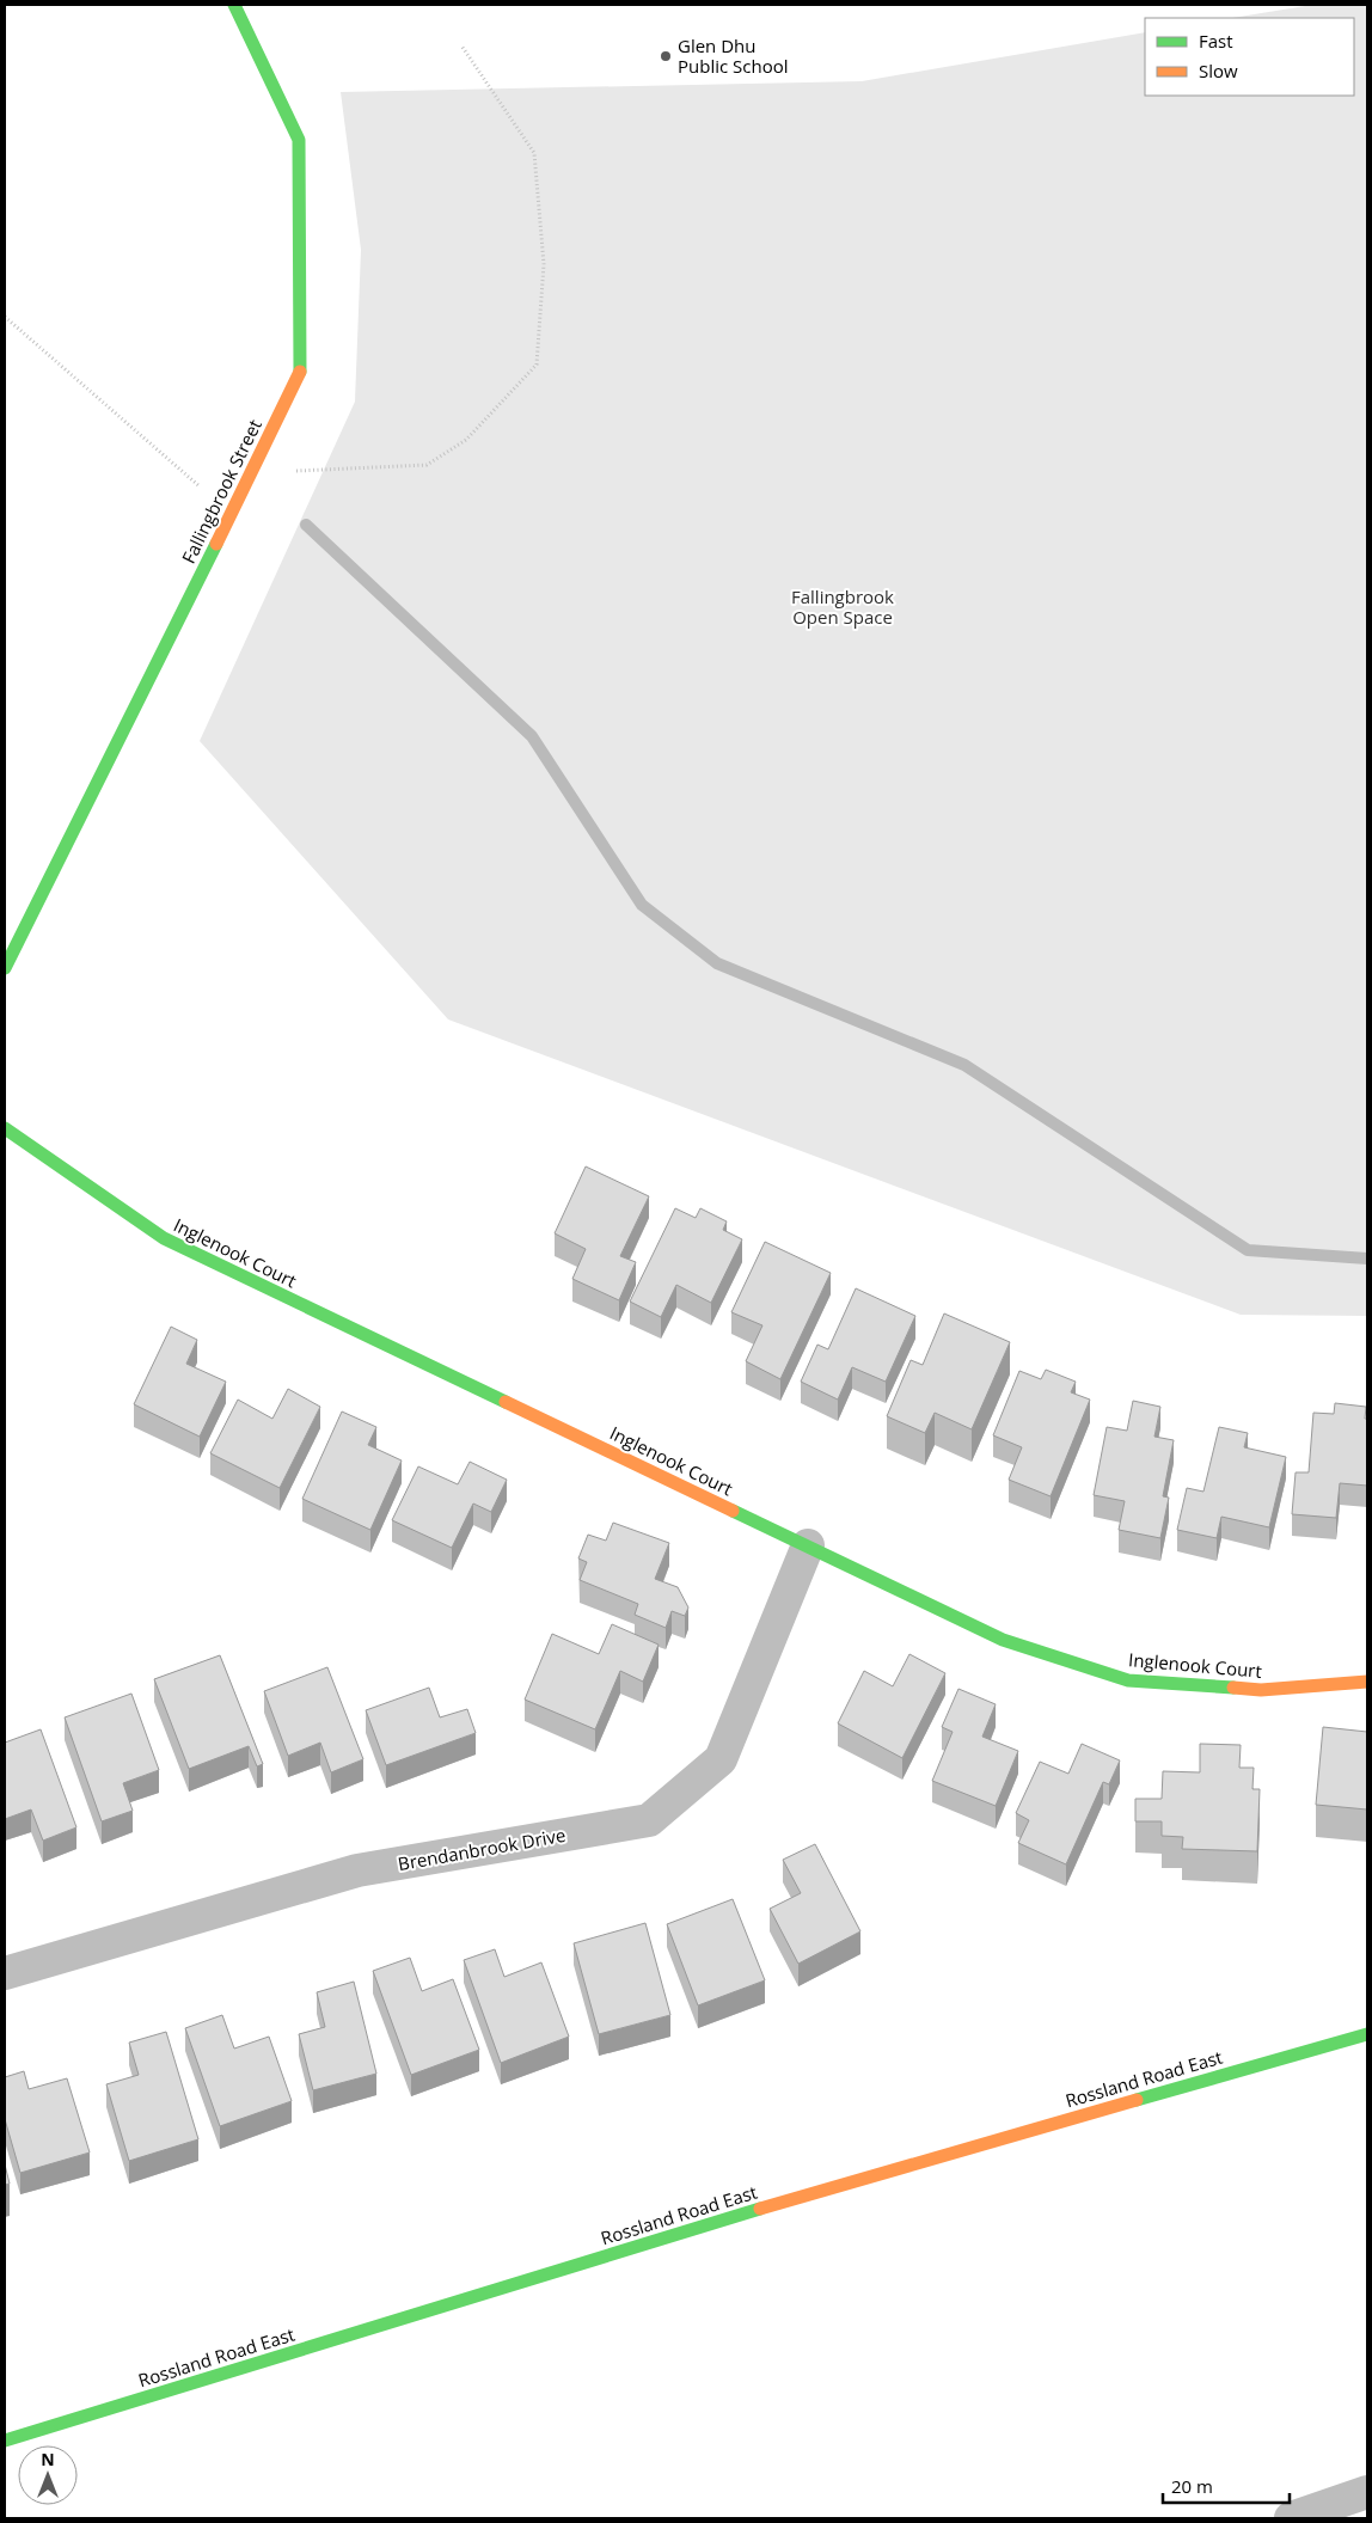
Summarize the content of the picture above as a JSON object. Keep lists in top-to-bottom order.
{
  "streets": {
    "street": [
      "Fallingbrook Street",
      "Inglenook Court",
      "Brendanbrook Drive",
      "Rossland Road East"
    ]
  },
  "crossings": [
    ["Inglenook Court", "Brendanbrook Drive"]
  ],
  "parks": ["Fallingbrook Open Space"],
  "places": ["Glen Dhu Public School"],
  "legend": ["Fast", "Slow"],
  "scale_bar": "20 m",
  "north": "top"
}
